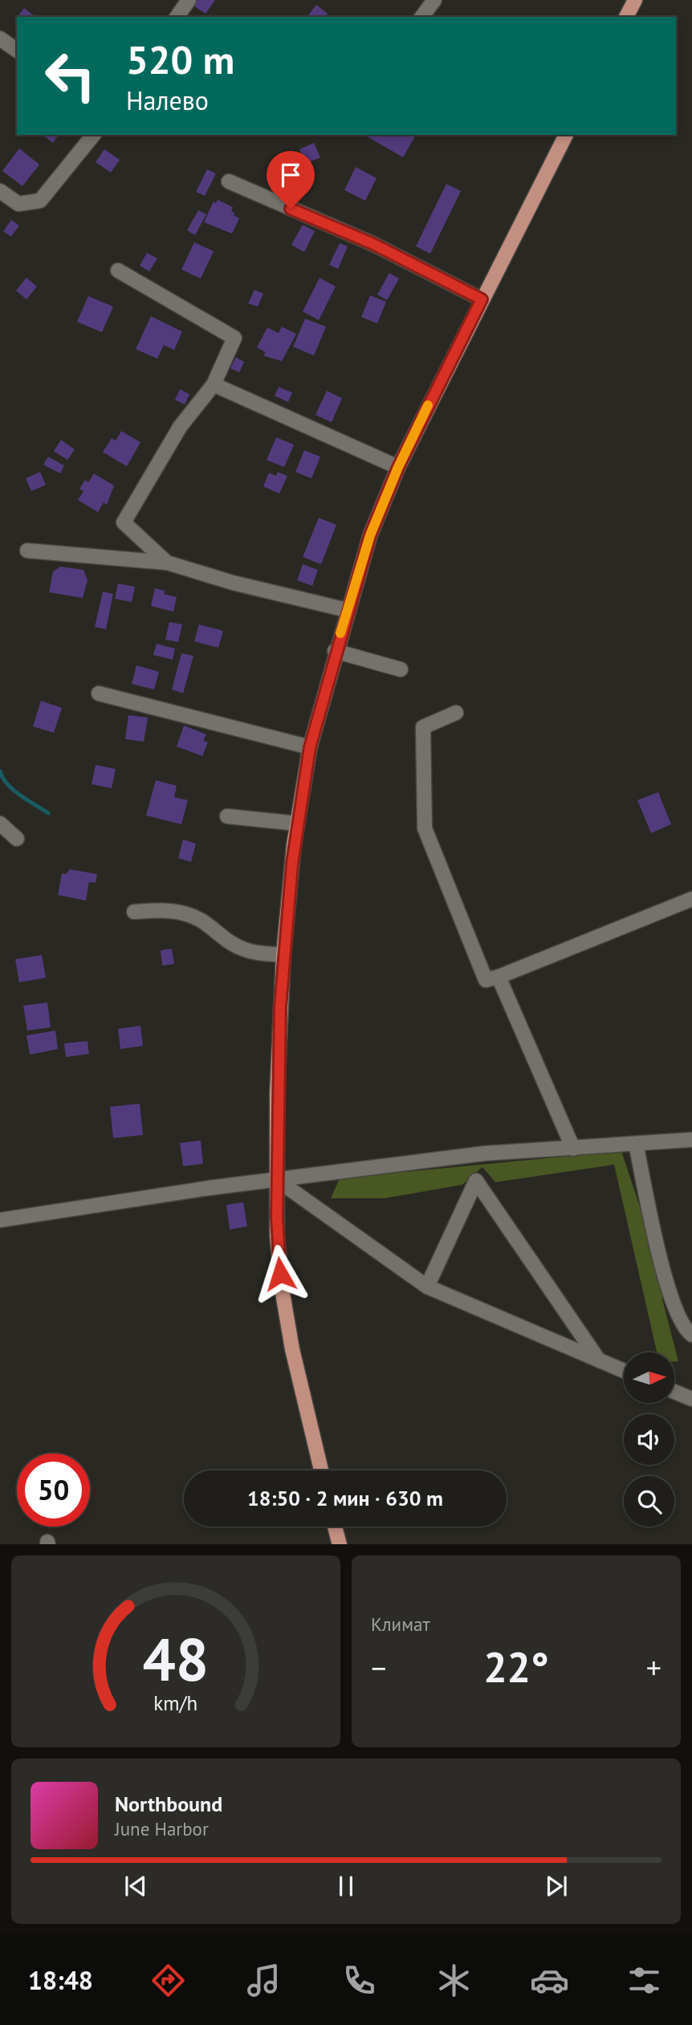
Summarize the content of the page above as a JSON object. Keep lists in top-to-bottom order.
{
  "north": "right",
  "page": {
    "turn": ["520 m", "Налево"],
    "limit": "50",
    "trip": "18:50 · 2 мин · 630 m",
    "tile": "Климат",
    "heat": ["−", "22°", "+"],
    "song": ["Northbound", "June Harbor"],
    "tabs": "18:48",
    "gauge": ["48", "km/h"]
  }
}
